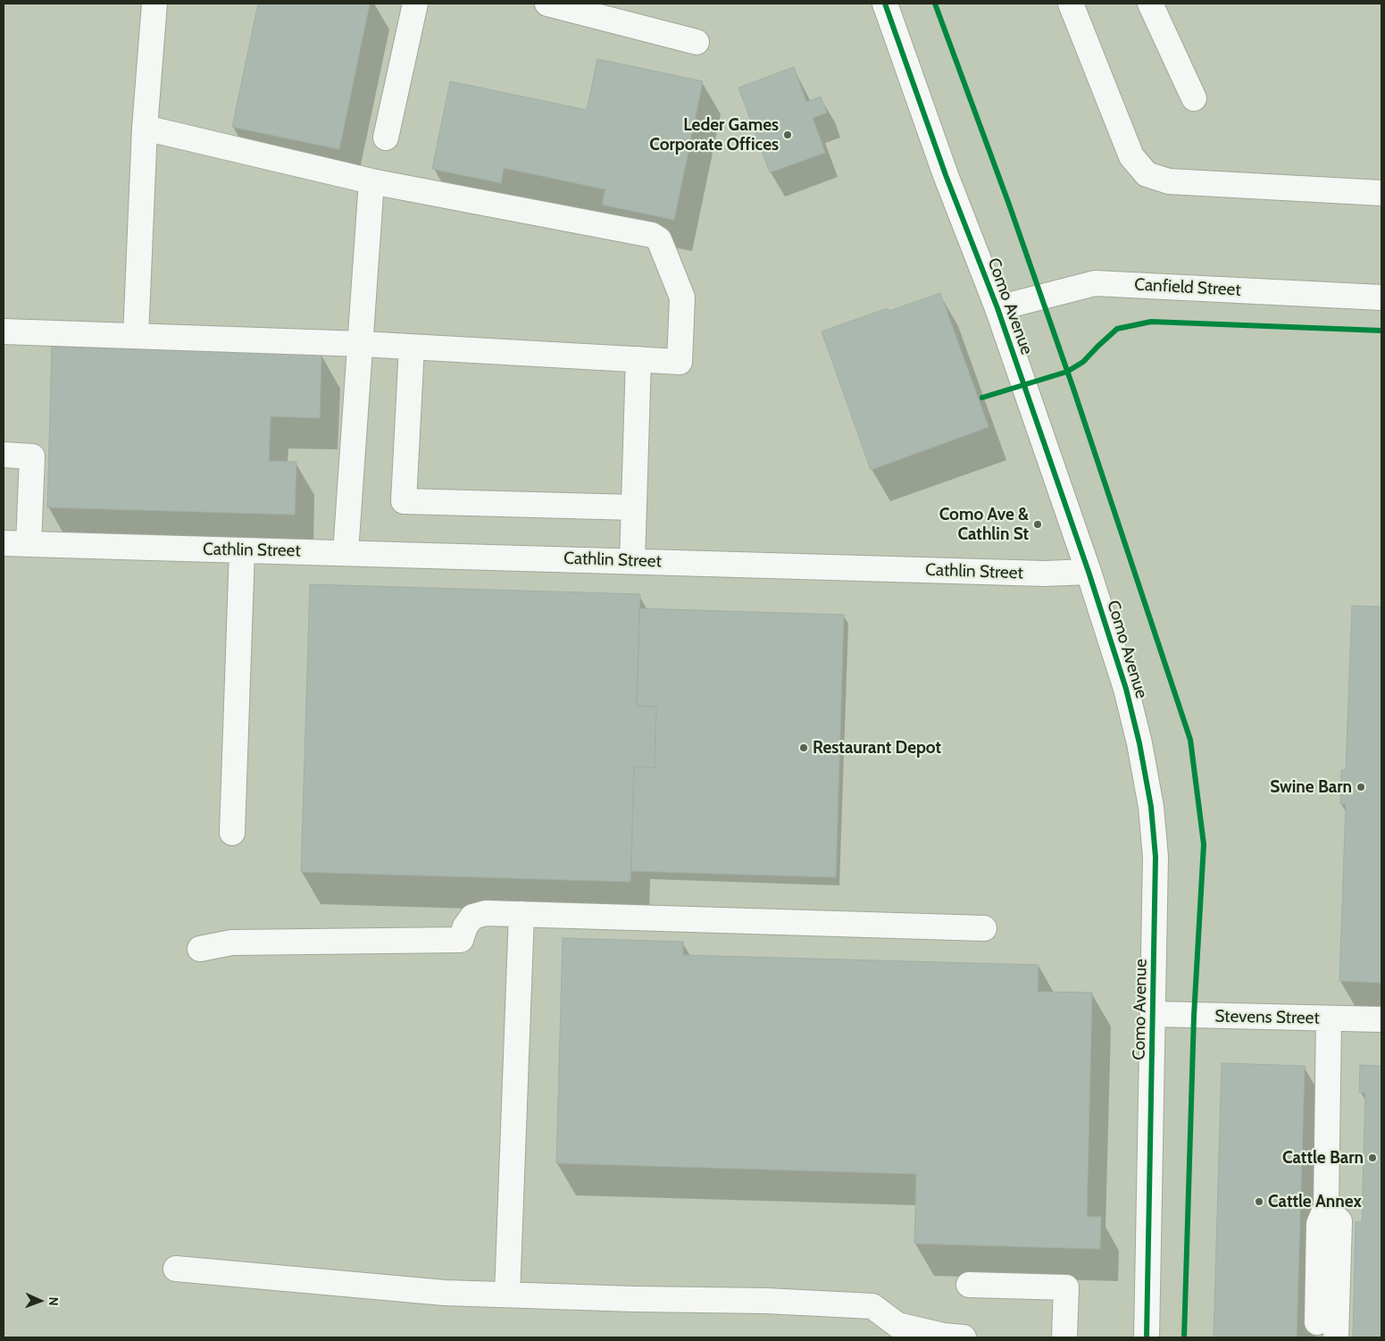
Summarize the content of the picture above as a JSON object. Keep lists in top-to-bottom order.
{
  "streets": {
    "street": [
      "Canfield Street",
      "Como Avenue",
      "Cathlin Street",
      "Stevens Street"
    ]
  },
  "crossings": [
    ["Canfield Street", "Como Avenue"],
    ["Como Avenue", "Cathlin Street"],
    ["Como Avenue", "Stevens Street"]
  ],
  "places": [
    "Leder Games Corporate Offices",
    "Como Ave & Cathlin St",
    "Restaurant Depot",
    "Swine Barn",
    "Cattle Barn",
    "Cattle Annex"
  ],
  "north": "right"
}
